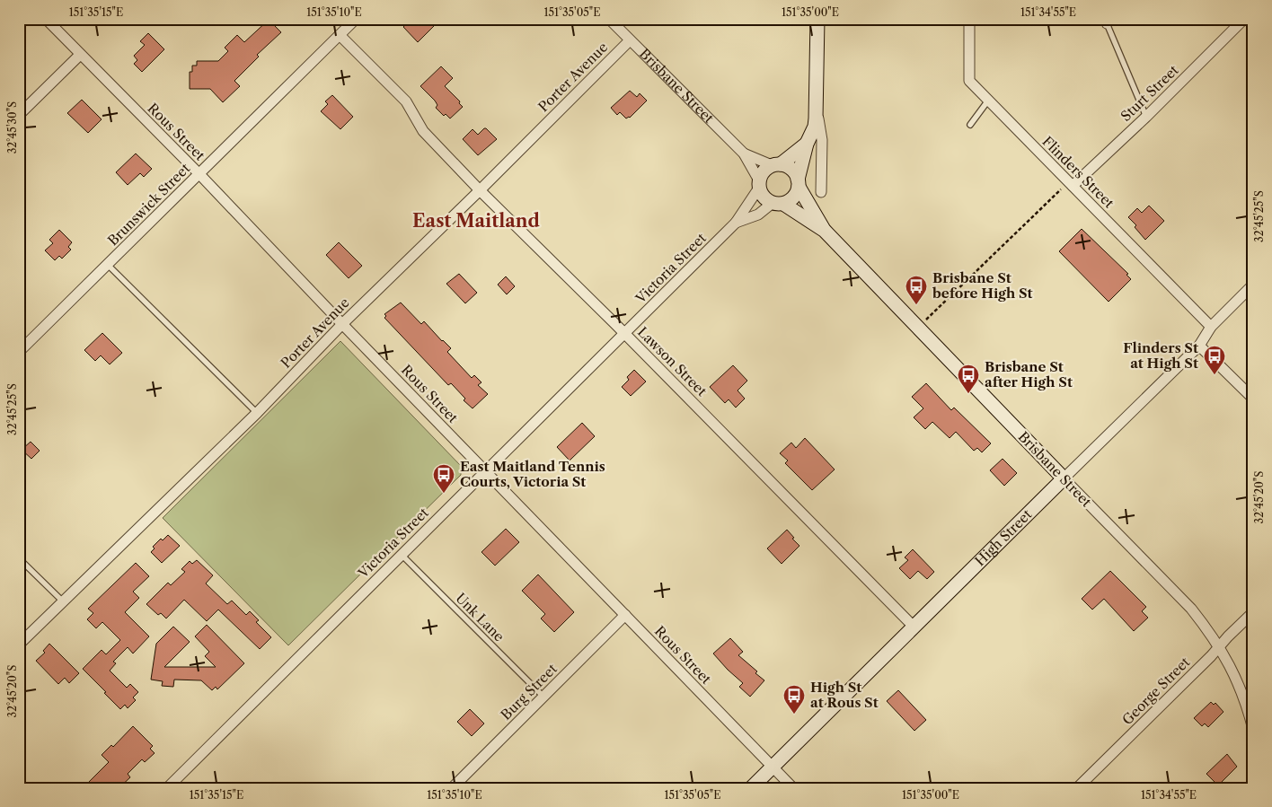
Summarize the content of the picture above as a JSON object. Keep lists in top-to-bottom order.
{
  "streets": {
    "main road": ["Brisbane Street", "High Street"],
    "street": [
      "Porter Avenue",
      "Sturt Street",
      "Rous Street",
      "Flinders Street",
      "Brunswick Street",
      "Victoria Street",
      "Lawson Street",
      "George Street",
      "Burg Street"
    ],
    "lane": ["Unk Lane"]
  },
  "crossings": [
    ["Porter Avenue", "Brisbane Street"],
    ["Porter Avenue", "Rous Street"],
    ["Porter Avenue", "Lawson Street"],
    ["Brisbane Street", "Victoria Street"],
    ["Brisbane Street", "High Street"],
    ["Brisbane Street", "George Street"],
    ["Sturt Street", "Flinders Street"],
    ["Rous Street", "Brunswick Street"],
    ["Rous Street", "Victoria Street"],
    ["Rous Street", "High Street"],
    ["Rous Street", "Burg Street"],
    ["Flinders Street", "High Street"],
    ["Brunswick Street", "Lawson Street"],
    ["Victoria Street", "Lawson Street"],
    ["Victoria Street", "Unk Lane"],
    ["Lawson Street", "High Street"],
    ["Unk Lane", "Burg Street"]
  ],
  "districts": ["East Maitland"],
  "places": {
    "bus stop": [
      "Brisbane St before High St",
      "Flinders St at High St",
      "Brisbane St after High St",
      "East Maitland Tennis Courts, Victoria St",
      "High St at Rous St"
    ]
  },
  "coordinates": [
    "151°35'15\"E",
    "151°35'10\"E",
    "151°35'05\"E",
    "151°35'00\"E",
    "151°34'55\"E",
    "32°45'30\"S",
    "32°45'25\"S",
    "32°45'20\"S"
  ]
}
